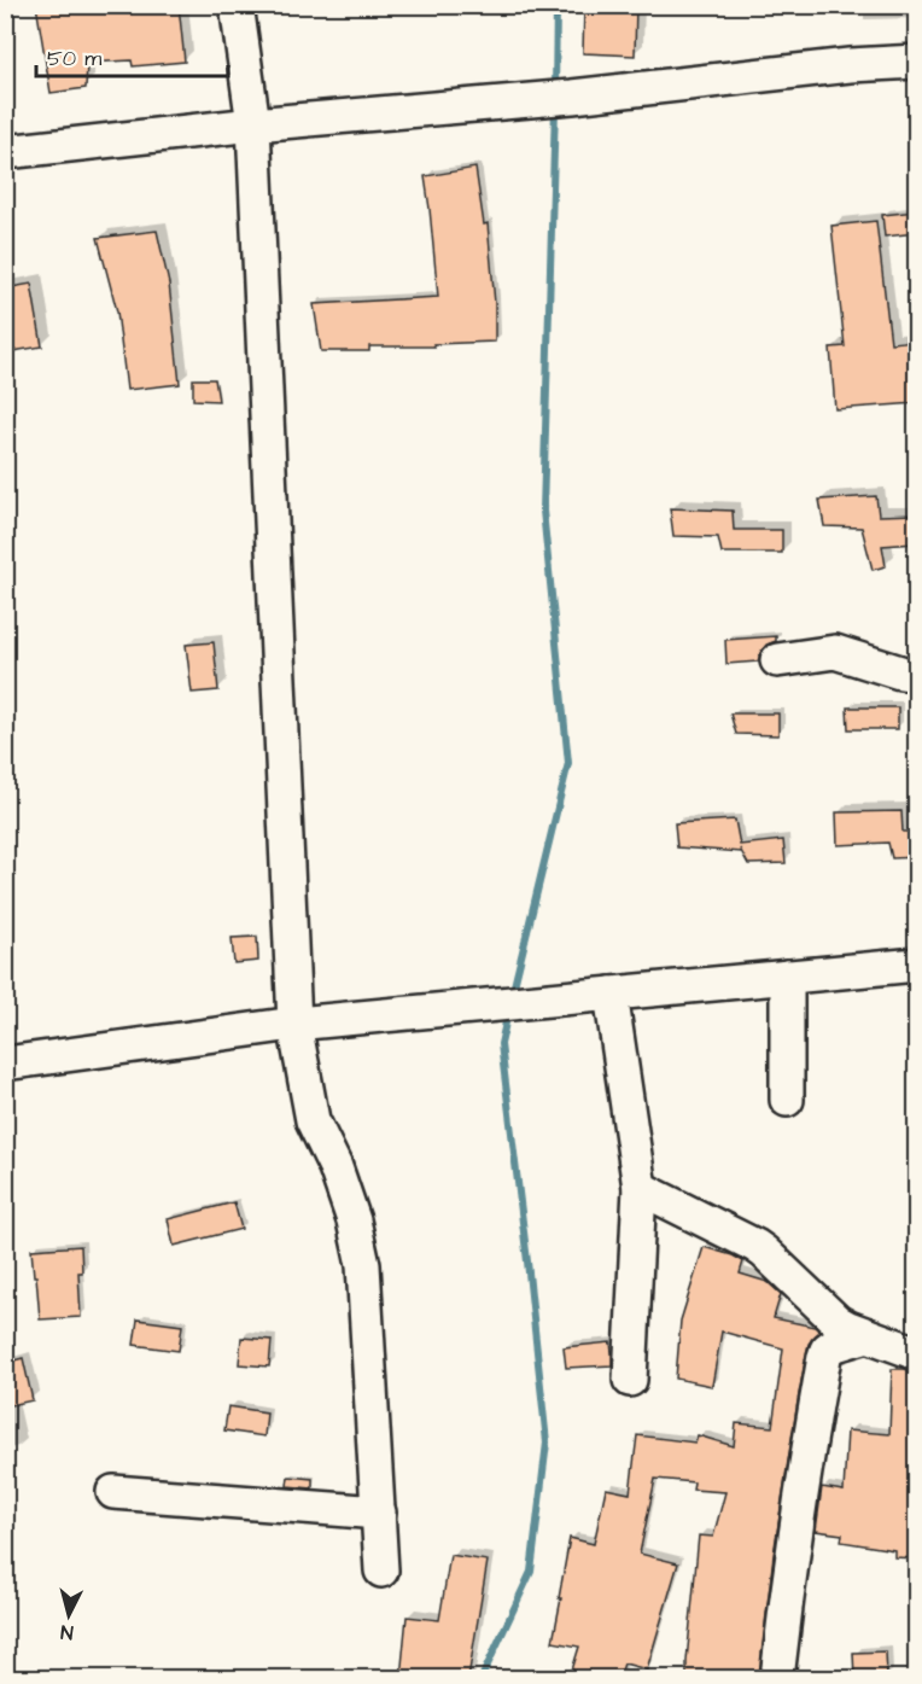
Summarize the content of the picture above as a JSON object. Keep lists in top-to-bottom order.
{
  "scale_bar": "50 m",
  "north": "bottom"
}
